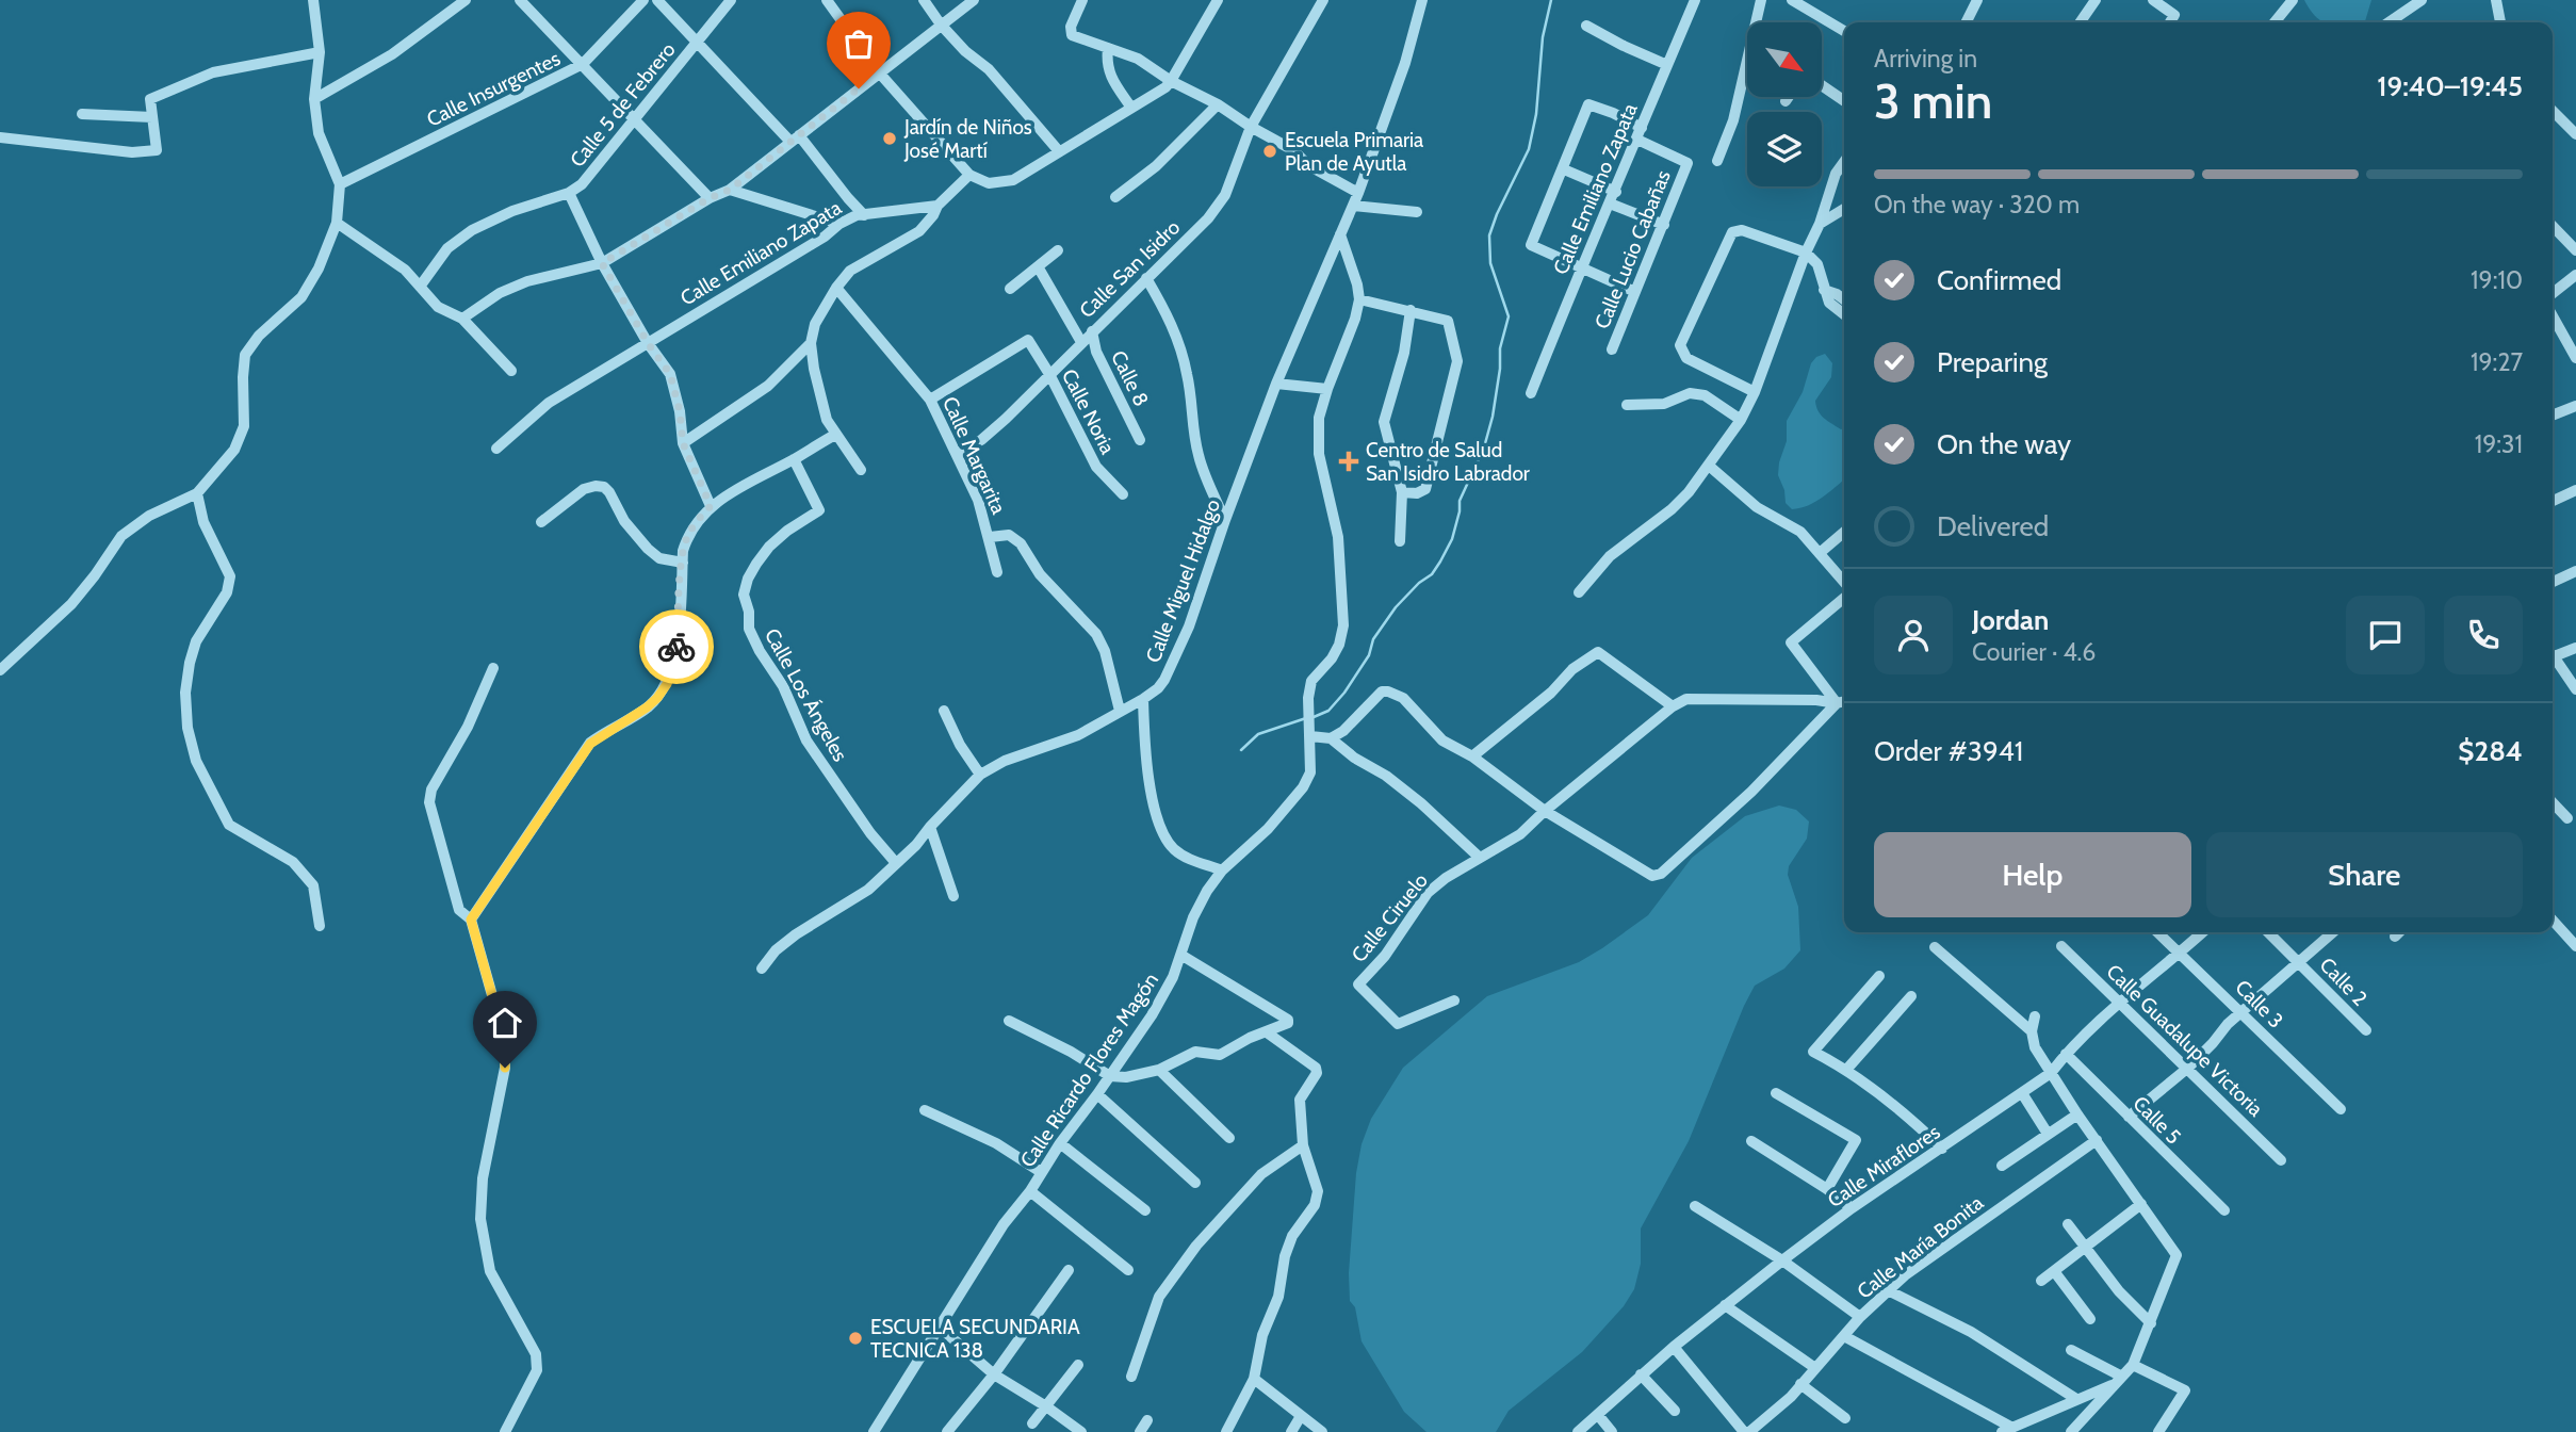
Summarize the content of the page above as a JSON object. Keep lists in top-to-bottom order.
{
  "streets": {
    "street": [
      "Calle Insurgentes",
      "Calle 5 de Febrero",
      "Calle Emiliano Zapata",
      "Calle Lucio Cabañas",
      "Calle San Isidro",
      "Calle 8",
      "Calle Noria",
      "Calle Margarita",
      "Calle Miguel Hidalgo",
      "Calle Los Ángeles",
      "Calle Ciruelo",
      "Calle 2",
      "Calle 3",
      "Calle Guadalupe Victoria",
      "Calle Ricardo Flores Magón",
      "Calle 5",
      "Calle Miraflores",
      "Calle María Bonita"
    ]
  },
  "crossings": [
    ["Calle Emiliano Zapata", "Calle Lucio Cabañas"],
    ["Calle San Isidro", "Calle 8"],
    ["Calle San Isidro", "Calle Noria"],
    ["Calle San Isidro", "Calle Margarita"],
    ["Calle Noria", "Calle Margarita"],
    ["Calle Miguel Hidalgo", "Calle Los Ángeles"],
    ["Calle 3", "Calle Miraflores"],
    ["Calle Guadalupe Victoria", "Calle Miraflores"],
    ["Calle 5", "Calle Miraflores"]
  ],
  "places": {
    "other": ["Jardín de Niños José Martí", "Escuela Primaria Plan de Ayutla", "ESCUELA SECUNDARIA TECNICA 138"],
    "health": ["Centro de Salud San Isidro Labrador"]
  },
  "north": "bottom right",
  "page": {
    "heading": ["3 min", "Arriving in", "19:40–19:45"],
    "panel": [
      "Jordan",
      "Courier · 4.6",
      "Order #3941",
      "$284"
    ],
    "bar": "On the way · 320 m",
    "list": [
      ["Confirmed", "19:10"],
      ["Preparing", "19:27"],
      ["On the way", "19:31"],
      "Delivered"
    ],
    "buttons": ["Help", "Share"]
  }
}
